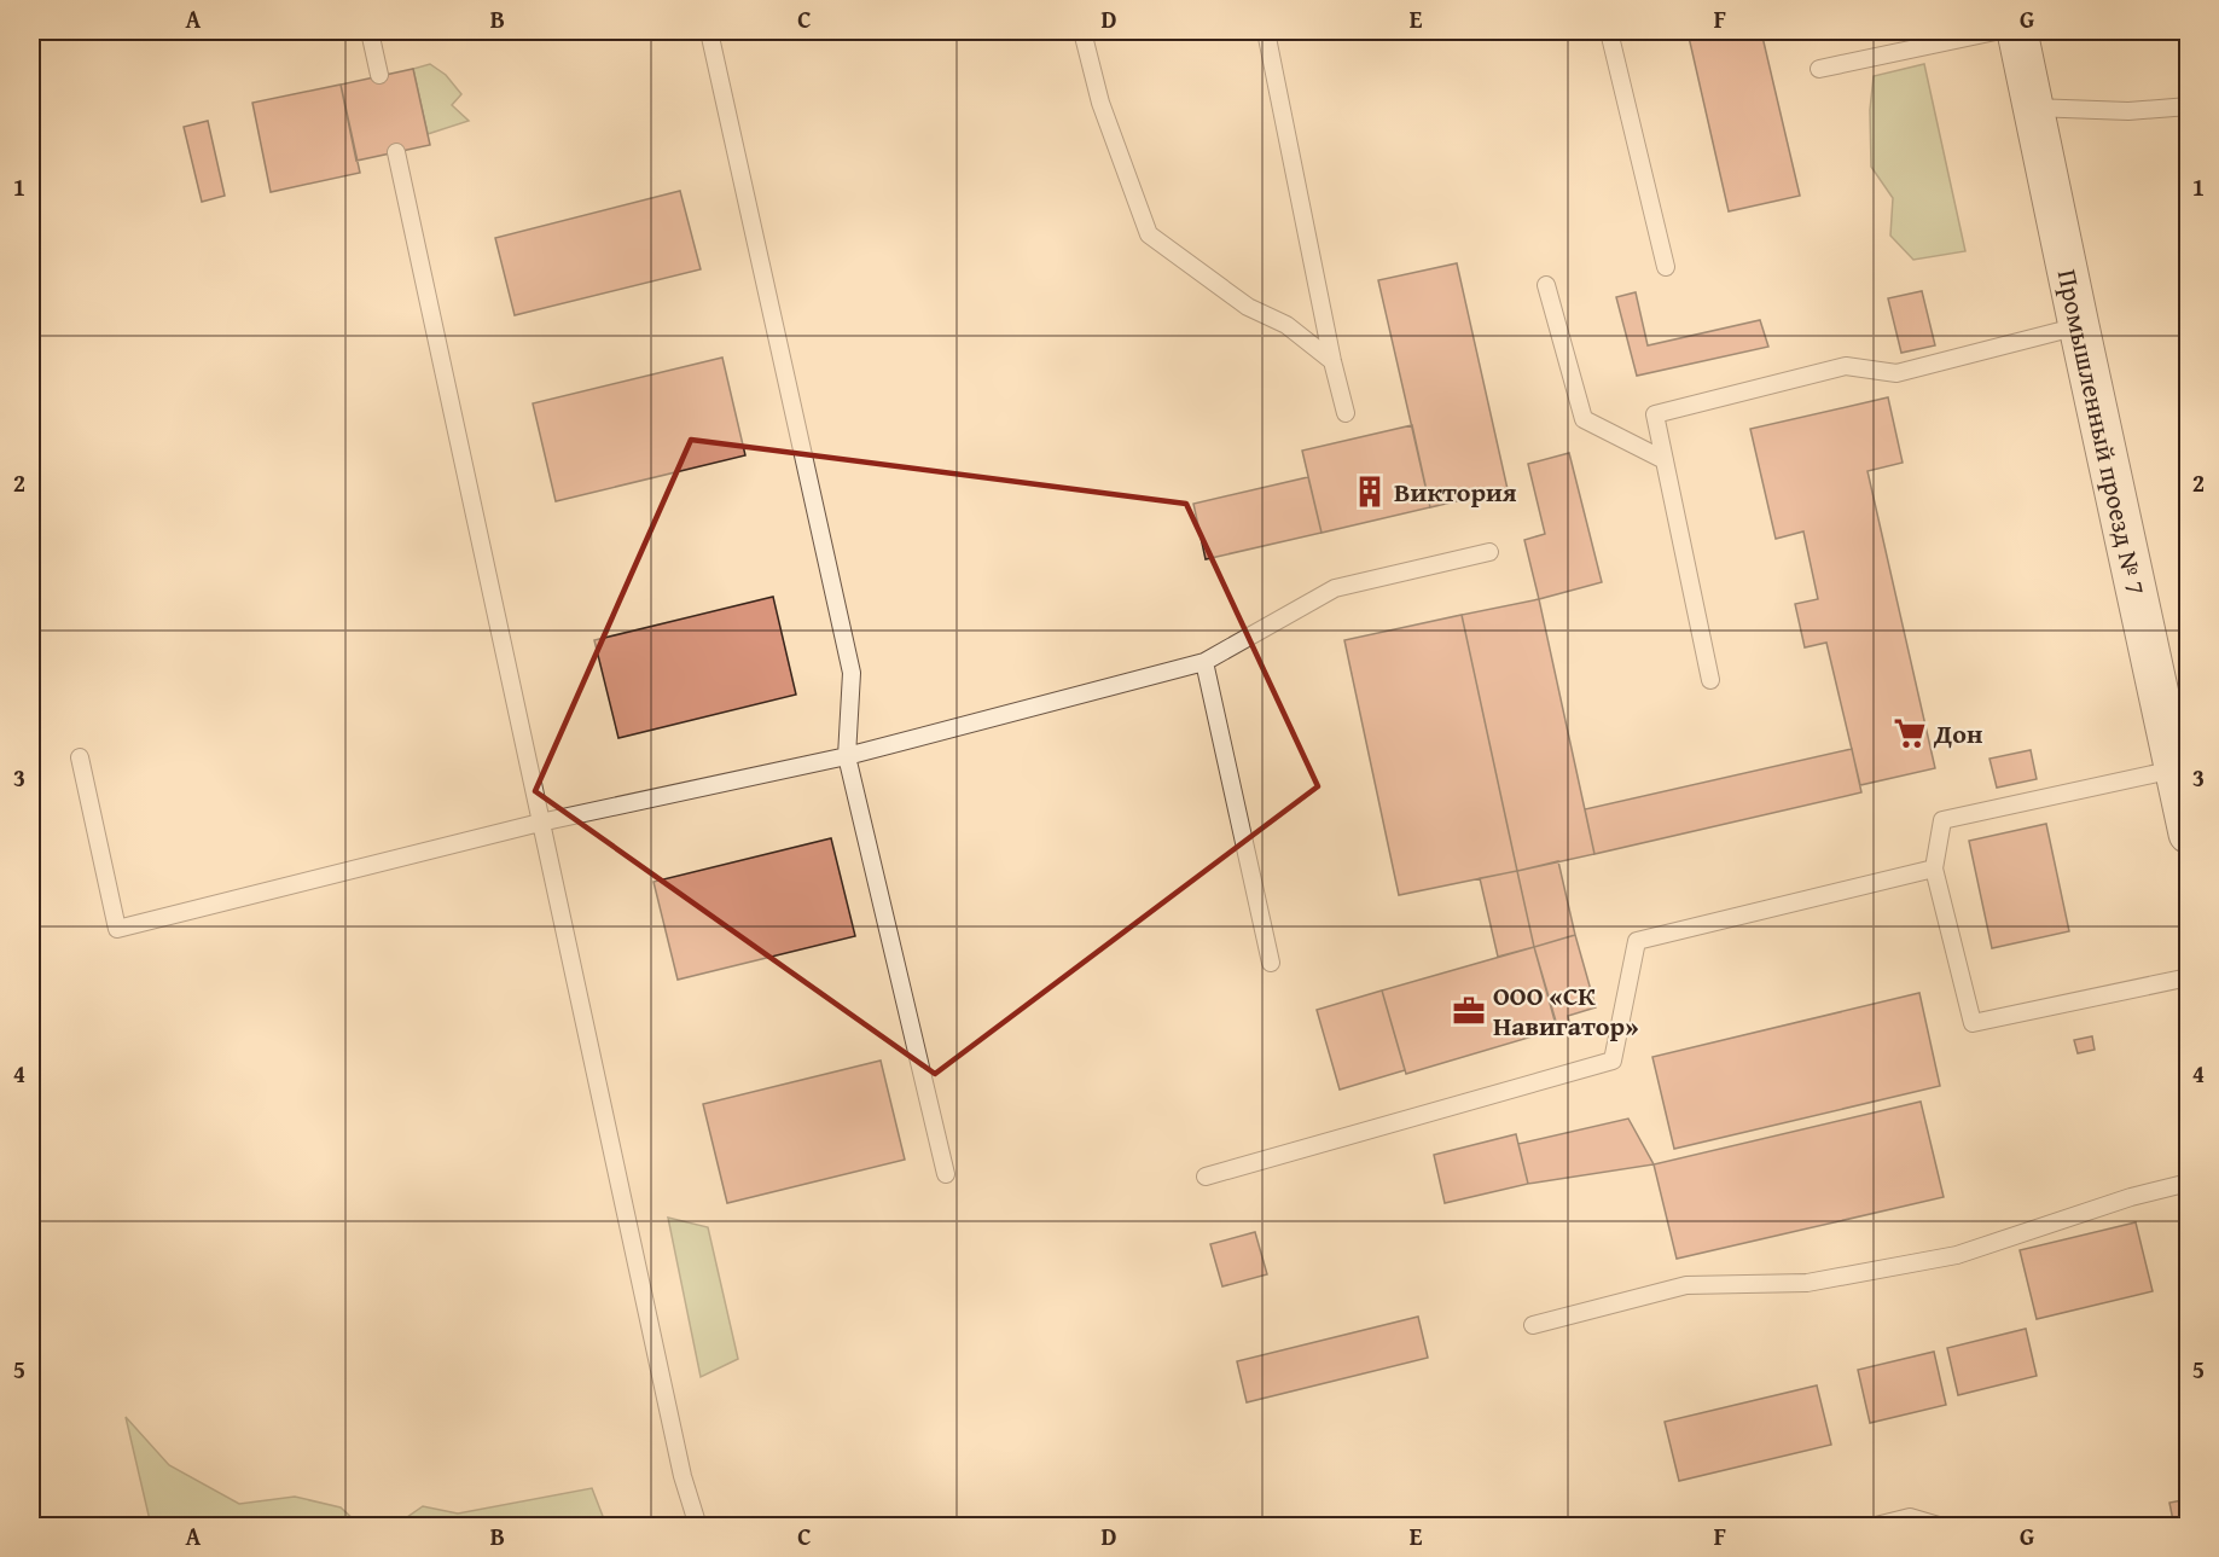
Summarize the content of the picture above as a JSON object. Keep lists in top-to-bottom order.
{
  "streets": {
    "street": ["Промышленный проезд № 7"]
  },
  "places": {
    "building": ["Виктория"],
    "supermarket": ["Дон"],
    "office": ["ООО «СК Навигатор»"]
  },
  "grid": {
    "columns": [
      "A",
      "B",
      "C",
      "D",
      "E",
      "F",
      "G"
    ],
    "rows": [
      "1",
      "2",
      "3",
      "4",
      "5"
    ]
  }
}
